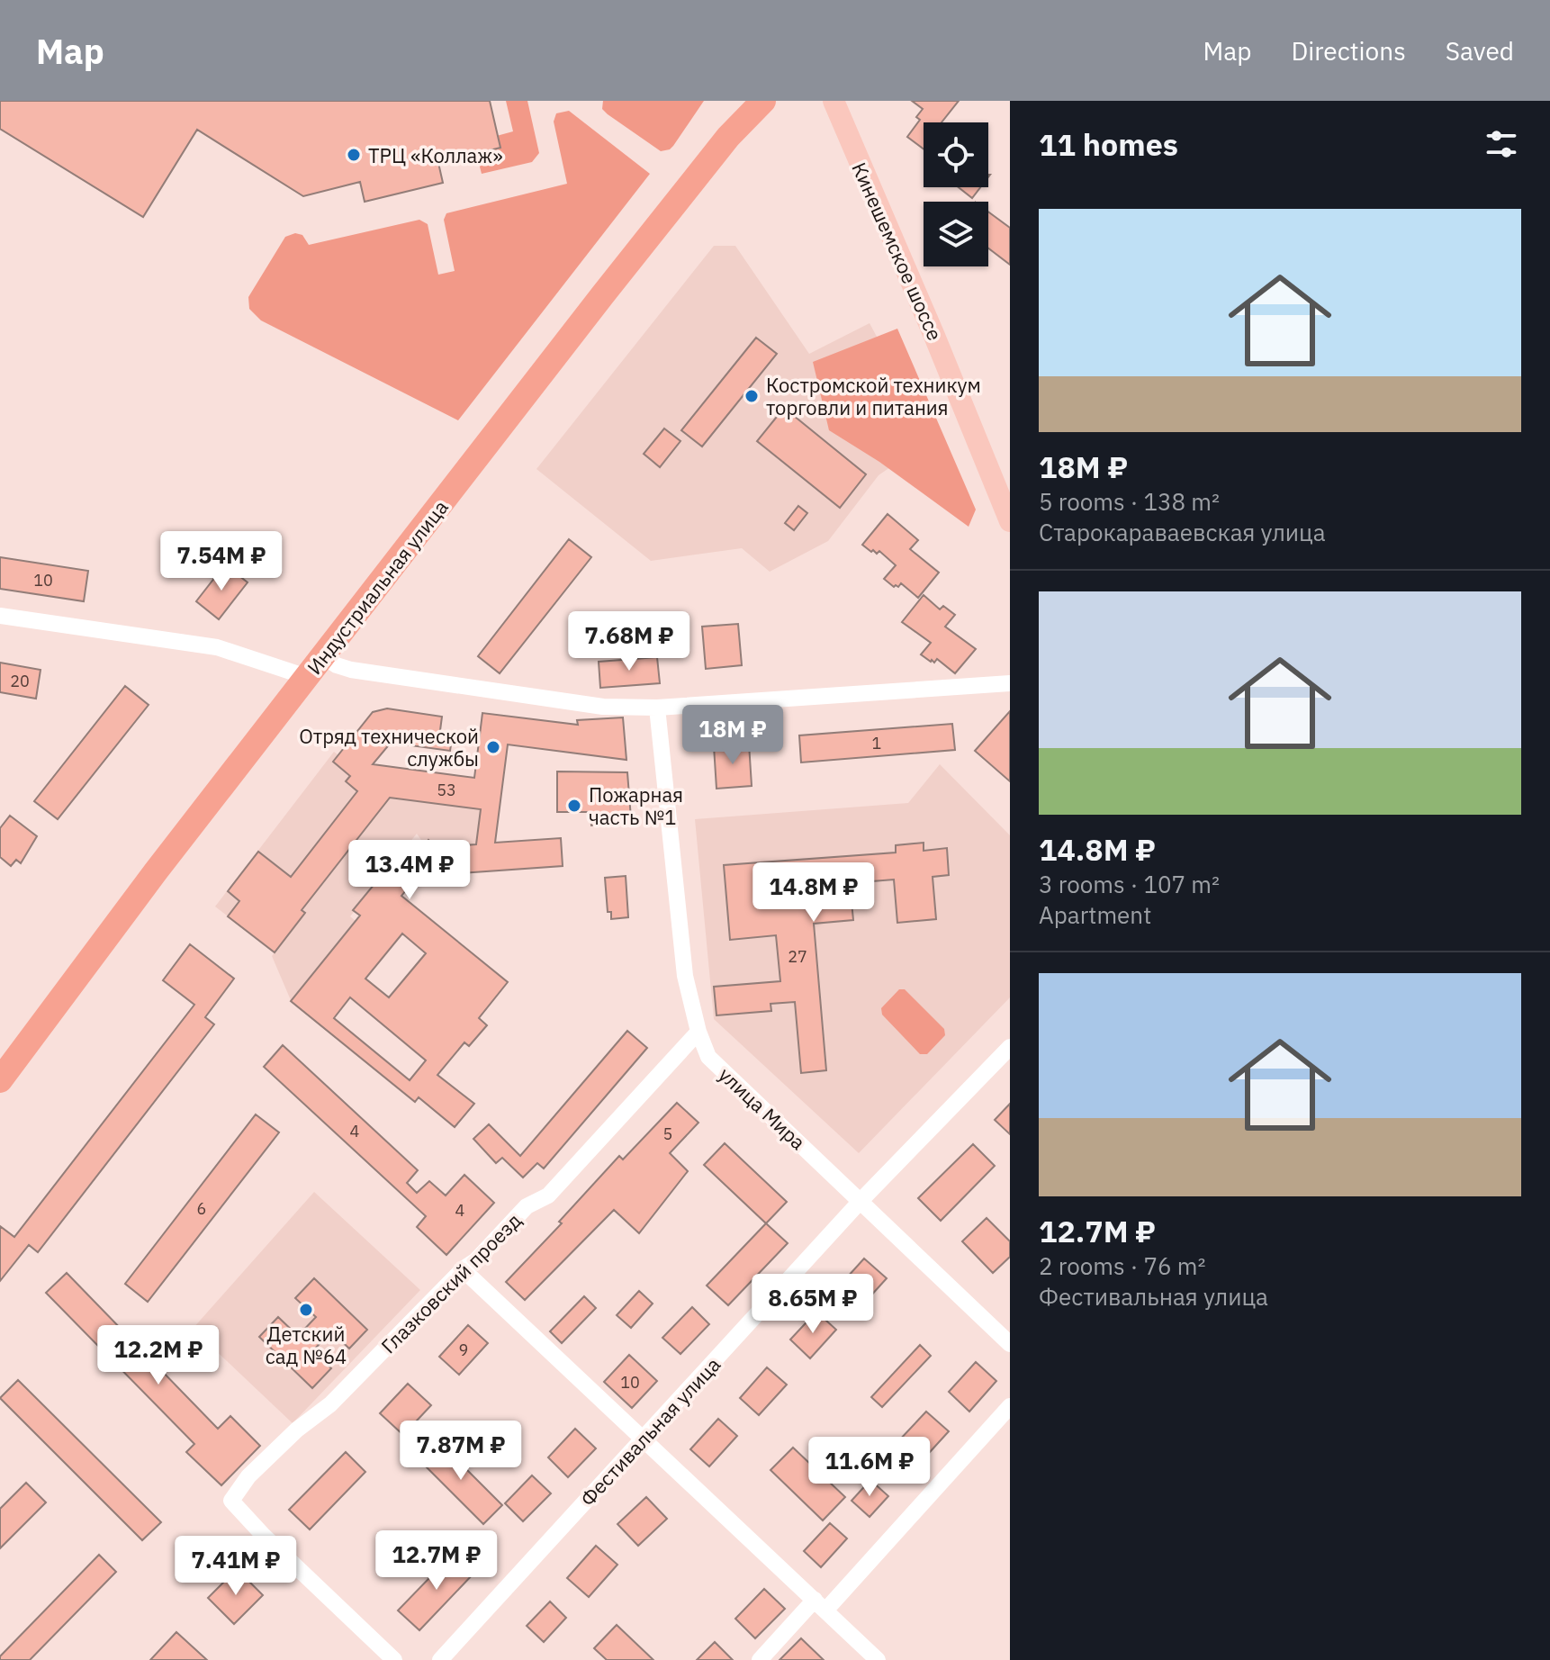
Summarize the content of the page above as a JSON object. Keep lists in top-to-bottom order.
{
  "streets": {
    "highway": ["Индустриальная улица"],
    "main road": ["Кинешемское шоссе"],
    "street": ["улица Мира", "Глазковский проезд", "Фестивальная улица"]
  },
  "crossings": [
    ["улица Мира", "Глазковский проезд"],
    ["улица Мира", "Фестивальная улица"]
  ],
  "places": [
    "ТРЦ «Коллаж»",
    "Костромской техникум торговли и питания",
    "Отряд технической службы",
    "Пожарная часть №1",
    "Детский сад №64"
  ],
  "house_numbers": [
    "10",
    "20",
    "1",
    "53",
    "27",
    "4",
    "5",
    "6",
    "4",
    "9",
    "10"
  ],
  "page": {
    "header": "Map",
    "nav": ["Map", "Directions", "Saved"],
    "heading": "11 homes",
    "list": [
      {
        "name": "18M ₽",
        "note": "5 rooms · 138 m² · Старокараваевская улица"
      },
      {
        "name": "14.8M ₽",
        "note": "3 rooms · 107 m² · Apartment"
      },
      {
        "name": "12.7M ₽",
        "note": "2 rooms · 76 m² · Фестивальная улица"
      }
    ],
    "price": [
      "7.54M ₽",
      "7.68M ₽",
      "18M ₽",
      "13.4M ₽",
      "14.8M ₽",
      "8.65M ₽",
      "12.2M ₽",
      "7.87M ₽",
      "11.6M ₽",
      "12.7M ₽",
      "7.41M ₽"
    ]
  }
}
